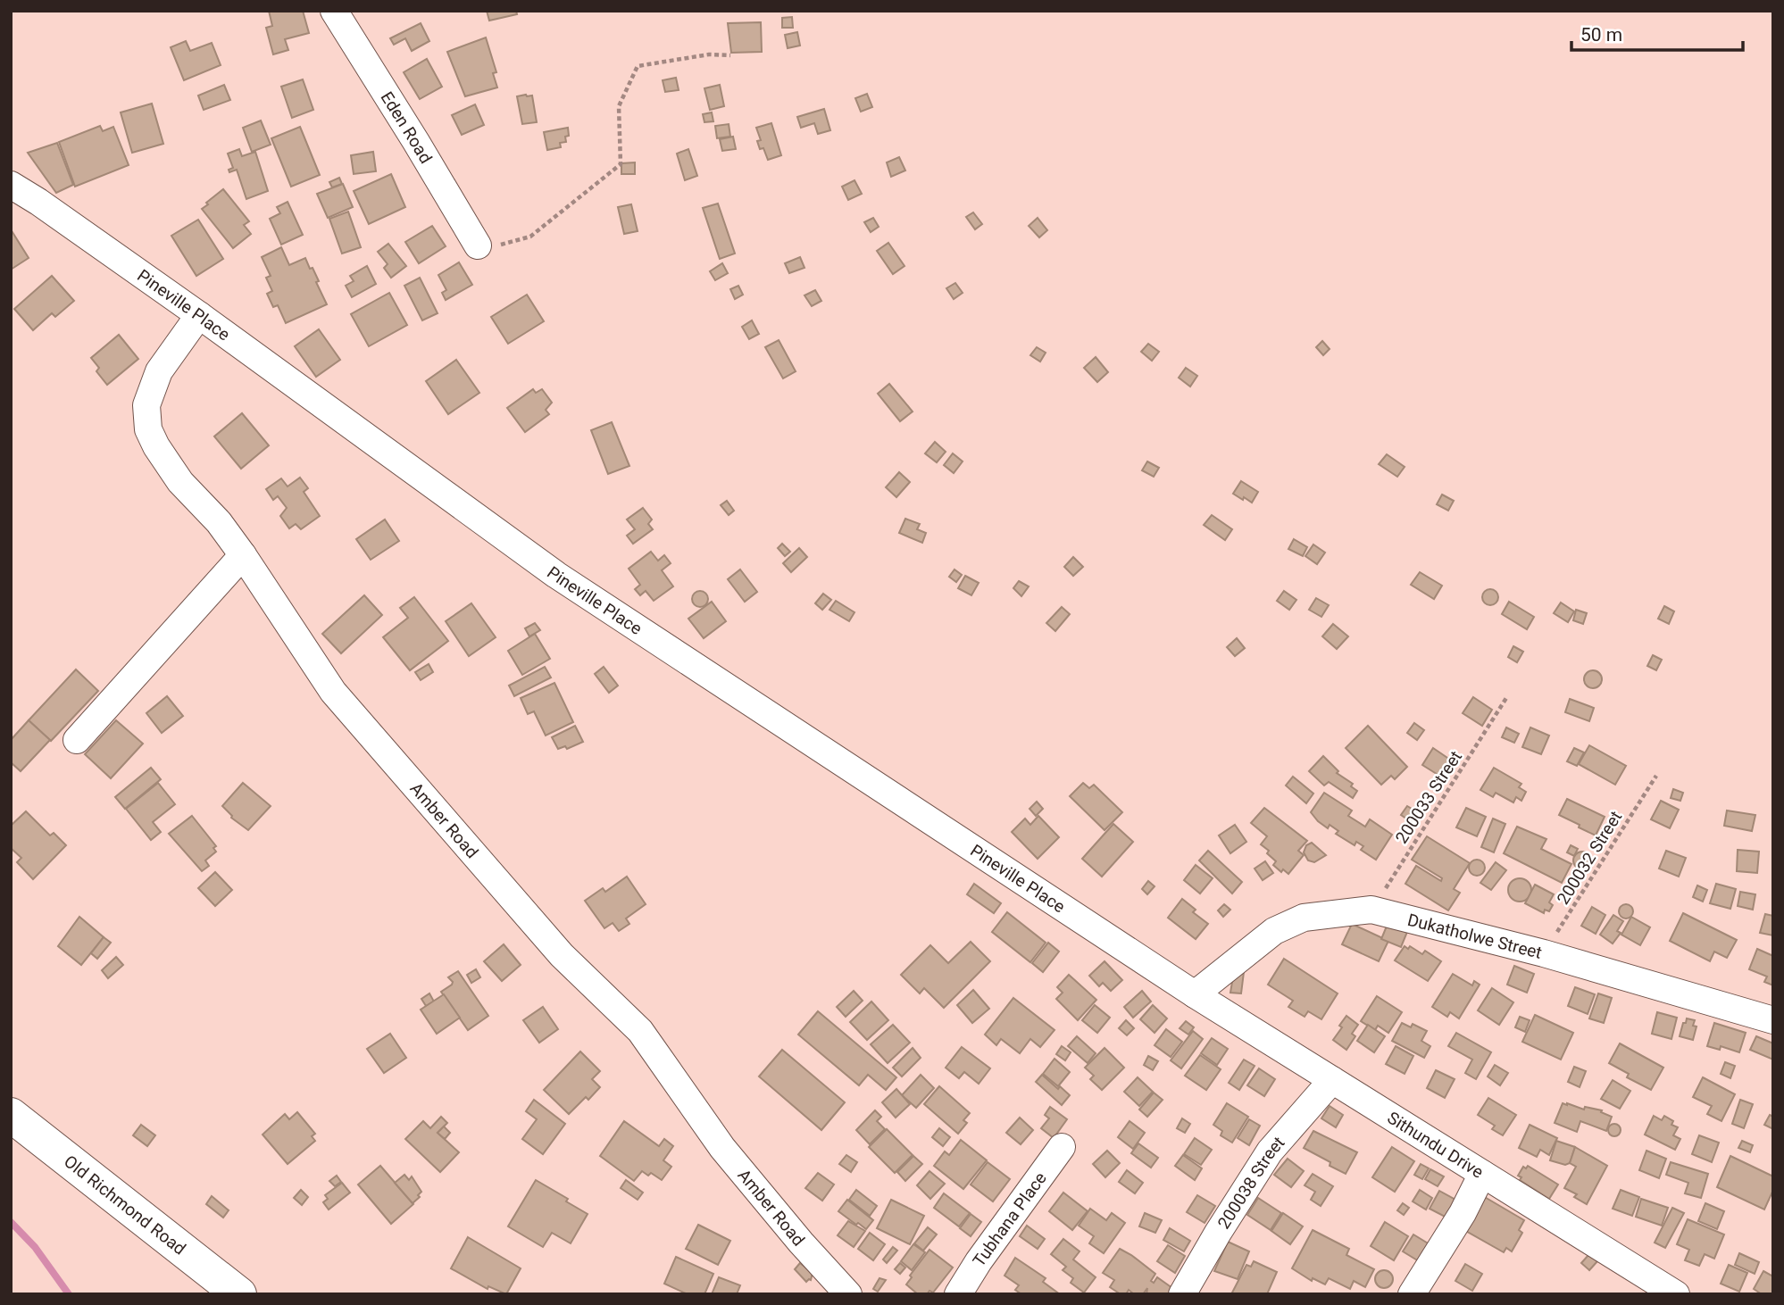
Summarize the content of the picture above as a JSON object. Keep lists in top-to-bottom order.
{
  "streets": {
    "street": [
      "Eden Road",
      "Pineville Place",
      "Amber Road",
      "Dukatholwe Street",
      "Sithundu Drive",
      "200038 Street",
      "Old Richmond Road",
      "Tubhana Place"
    ],
    "path": ["200033 Street", "200032 Street"]
  },
  "crossings": [
    ["Pineville Place", "Amber Road"],
    ["Pineville Place", "Dukatholwe Street"],
    ["Pineville Place", "Sithundu Drive"],
    ["200033 Street", "Dukatholwe Street"],
    ["200032 Street", "Dukatholwe Street"],
    ["Dukatholwe Street", "Sithundu Drive"],
    ["Sithundu Drive", "200038 Street"]
  ],
  "scale_bar": "50 m"
}
